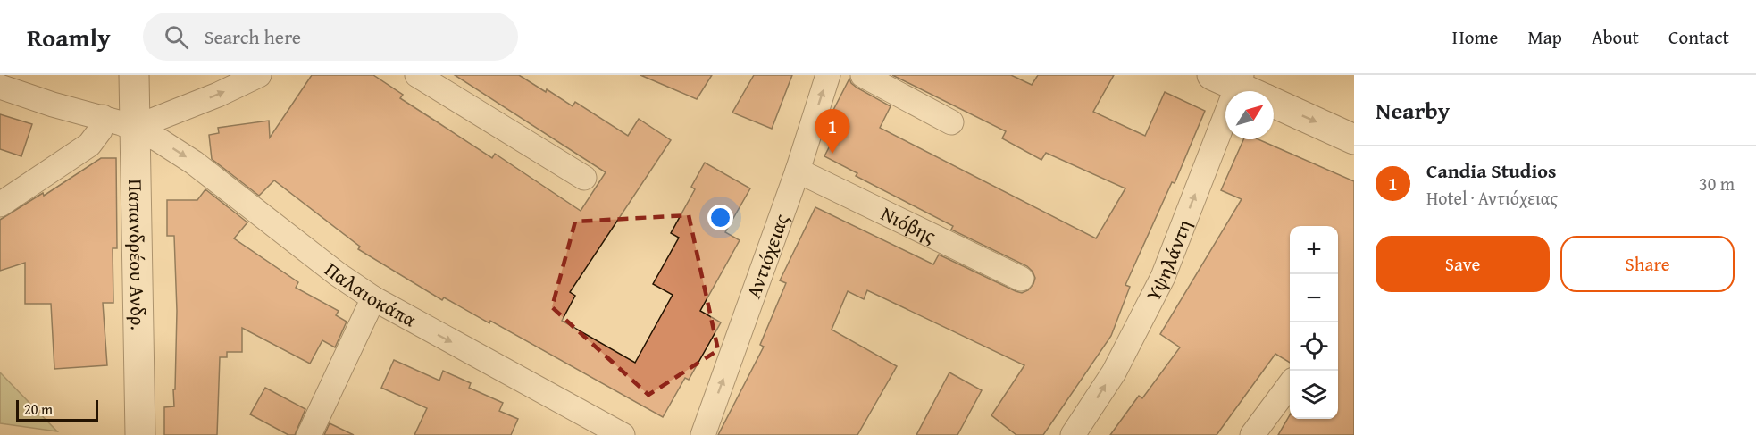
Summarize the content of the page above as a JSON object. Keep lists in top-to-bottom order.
{
  "streets": {
    "street": [
      "Νιόβης",
      "Παπανδρέου Ανδρ.",
      "Αντιόχειας",
      "Υψηλάντη",
      "Παλαιοκάπα"
    ]
  },
  "crossings": [
    ["Νιόβης", "Αντιόχειας"],
    ["Παπανδρέου Ανδρ.", "Παλαιοκάπα"]
  ],
  "one_way": ["Αντιόχειας", "Υψηλάντη"],
  "scale_bar": "20 m",
  "north": "top right",
  "page": {
    "header": "Roamly",
    "search": "Search here",
    "nav": [
      "Home",
      "Map",
      "About",
      "Contact"
    ],
    "heading": "Nearby",
    "pins": "1",
    "list": [
      {
        "mark": "1",
        "name": "Candia Studios",
        "note": "Hotel · Αντιόχειας",
        "value": "30 m"
      }
    ],
    "buttons": ["Save", "Share"],
    "map_buttons": ["+", "−"],
    "scale": "20 m"
  }
}
